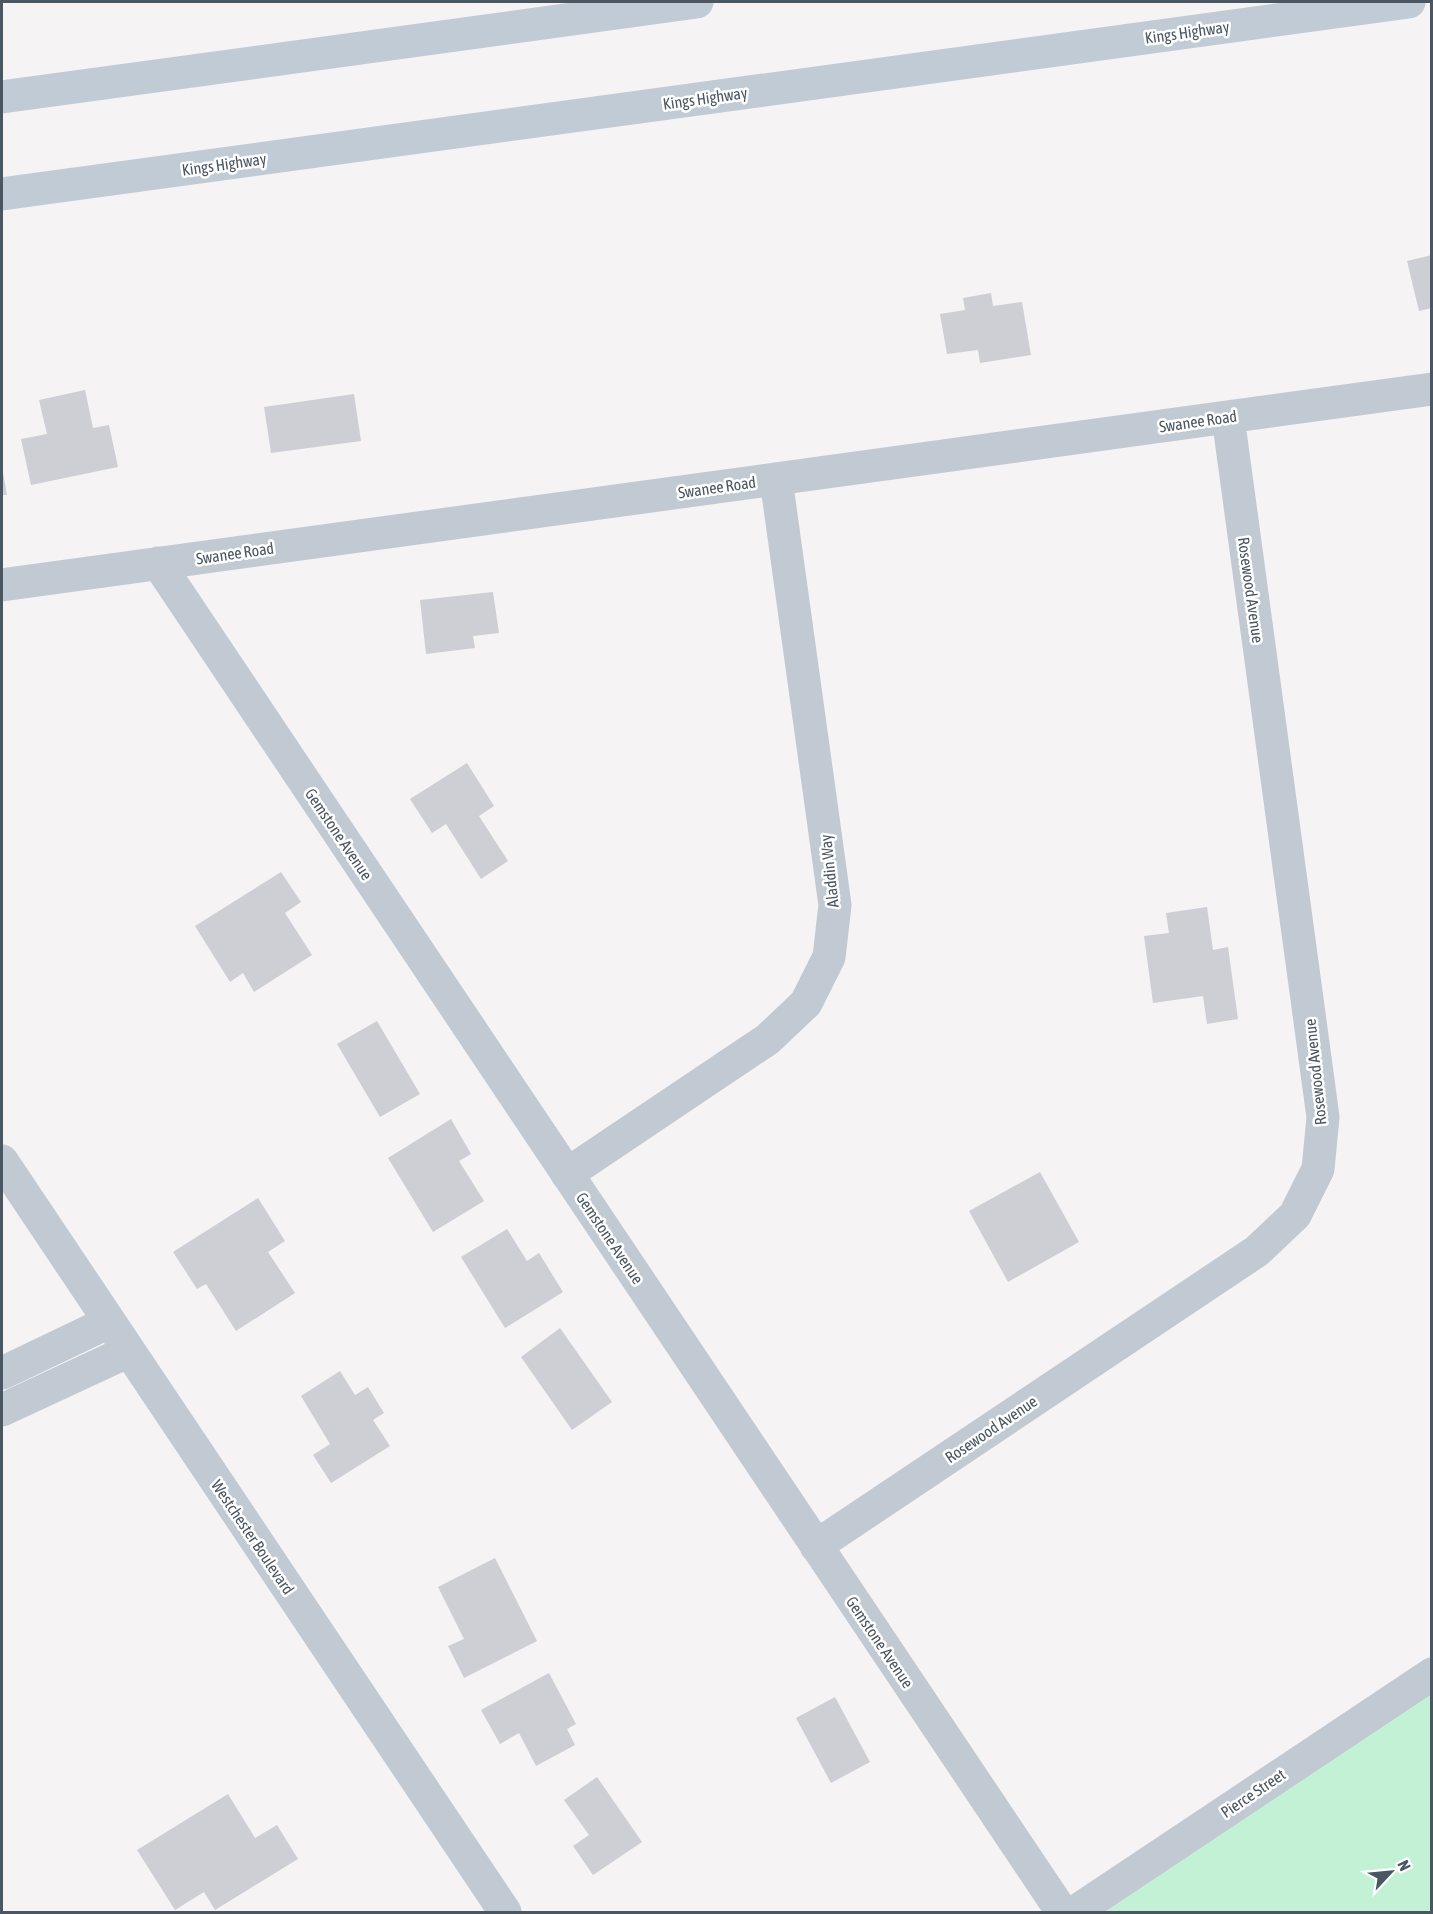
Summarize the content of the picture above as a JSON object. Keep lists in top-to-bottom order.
{
  "streets": {
    "main road": ["Kings Highway"],
    "street": [
      "Swanee Road",
      "Rosewood Avenue",
      "Gemstone Avenue",
      "Aladdin Way",
      "Westchester Boulevard",
      "Pierce Street"
    ]
  },
  "crossings": [
    ["Swanee Road", "Rosewood Avenue"],
    ["Swanee Road", "Gemstone Avenue"],
    ["Swanee Road", "Aladdin Way"],
    ["Rosewood Avenue", "Gemstone Avenue"],
    ["Gemstone Avenue", "Aladdin Way"]
  ],
  "north": "top right"
}
